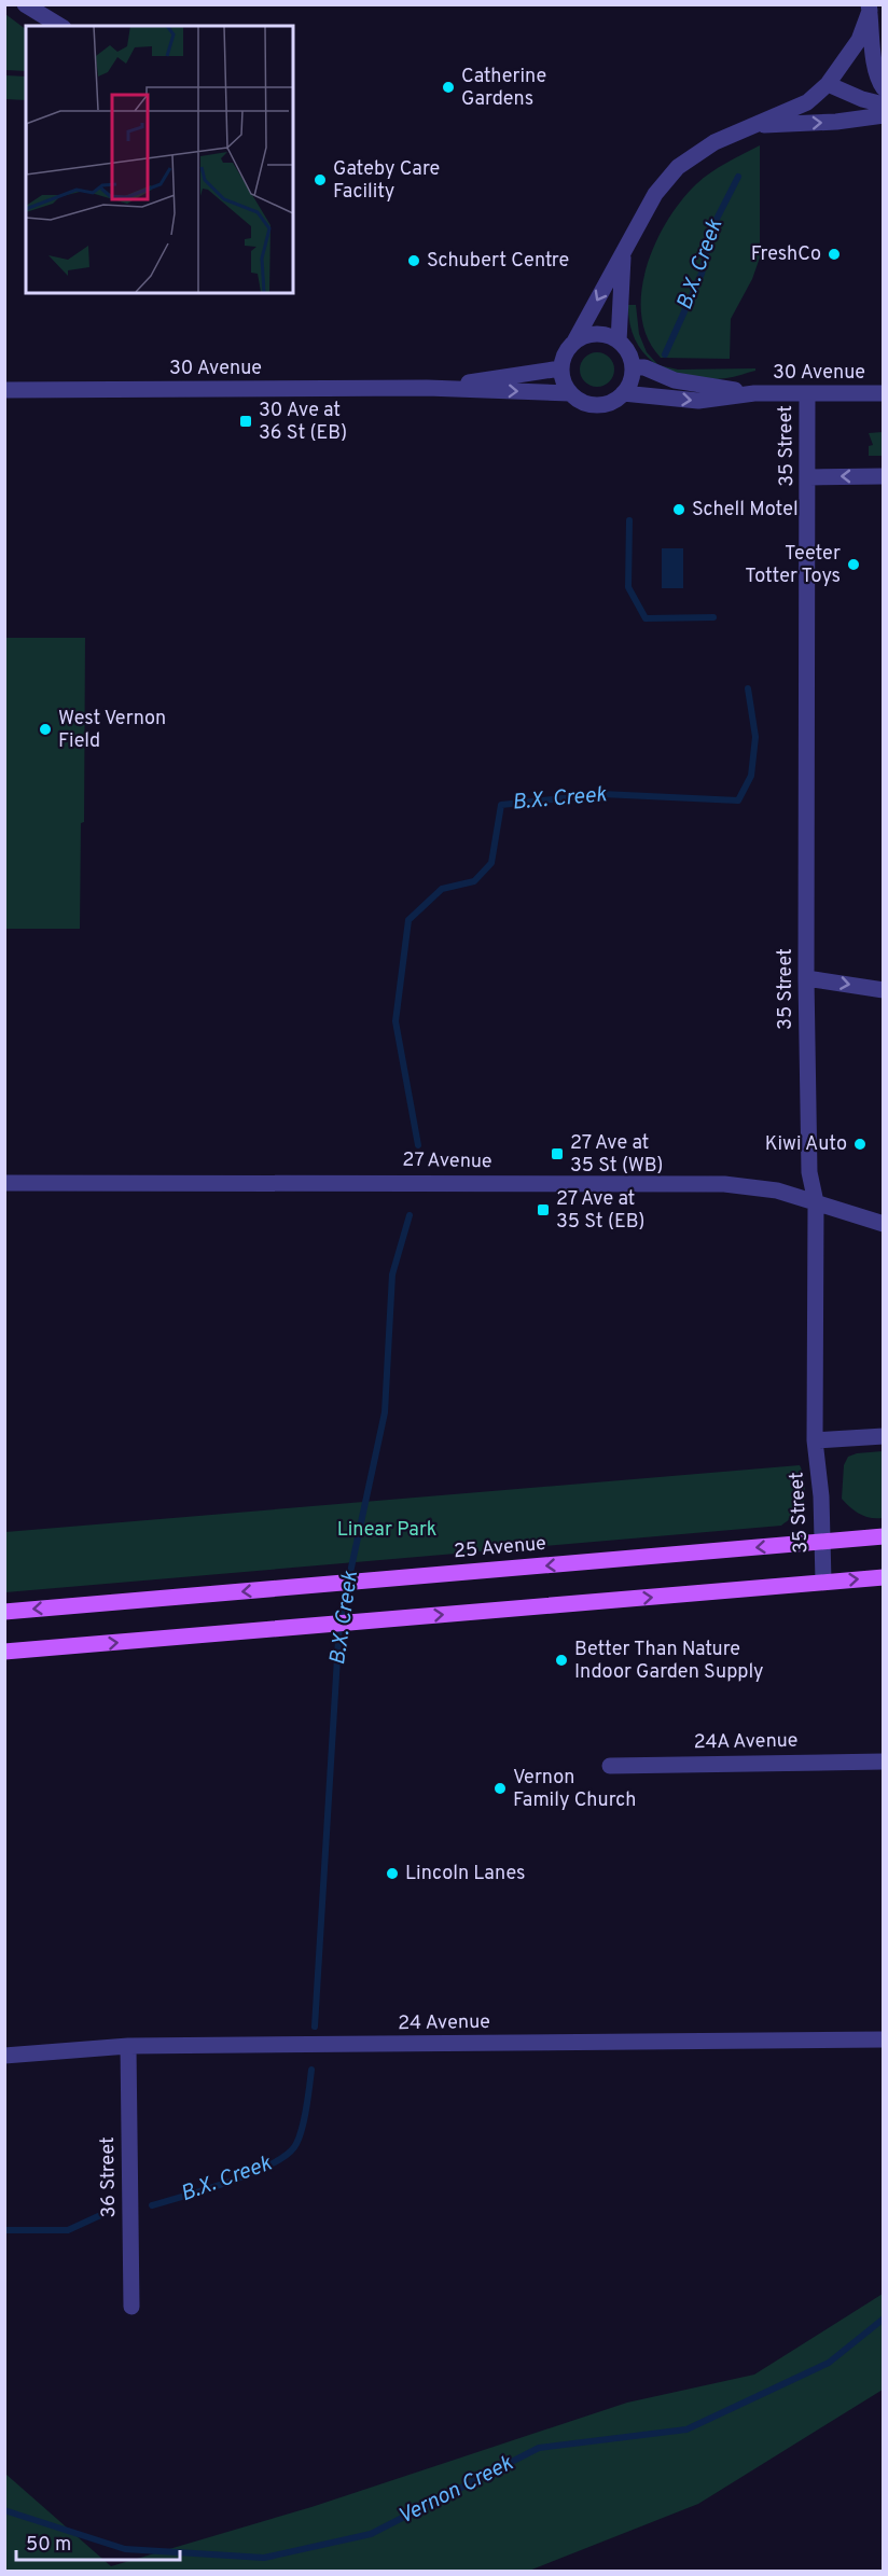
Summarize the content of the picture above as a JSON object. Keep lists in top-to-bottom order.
{
  "streets": {
    "main road": ["25 Avenue"],
    "street": [
      "30 Avenue",
      "35 Street",
      "27 Avenue",
      "24A Avenue",
      "24 Avenue",
      "36 Street"
    ]
  },
  "crossings": [
    ["30 Avenue", "35 Street"],
    ["35 Street", "27 Avenue"],
    ["35 Street", "25 Avenue"],
    ["24 Avenue", "36 Street"]
  ],
  "water": ["B.X. Creek", "Vernon Creek"],
  "parks": ["Linear Park"],
  "places": {
    "other": [
      "Catherine Gardens",
      "Gateby Care Facility",
      "FreshCo",
      "Schubert Centre",
      "Schell Motel",
      "Teeter Totter Toys",
      "West Vernon Field",
      "Kiwi Auto",
      "Better Than Nature Indoor Garden Supply",
      "Vernon Family Church",
      "Lincoln Lanes"
    ],
    "transit": ["30 Ave at 36 St (EB)", "27 Ave at 35 St (WB)", "27 Ave at 35 St (EB)"]
  },
  "scale_bar": "50 m"
}
